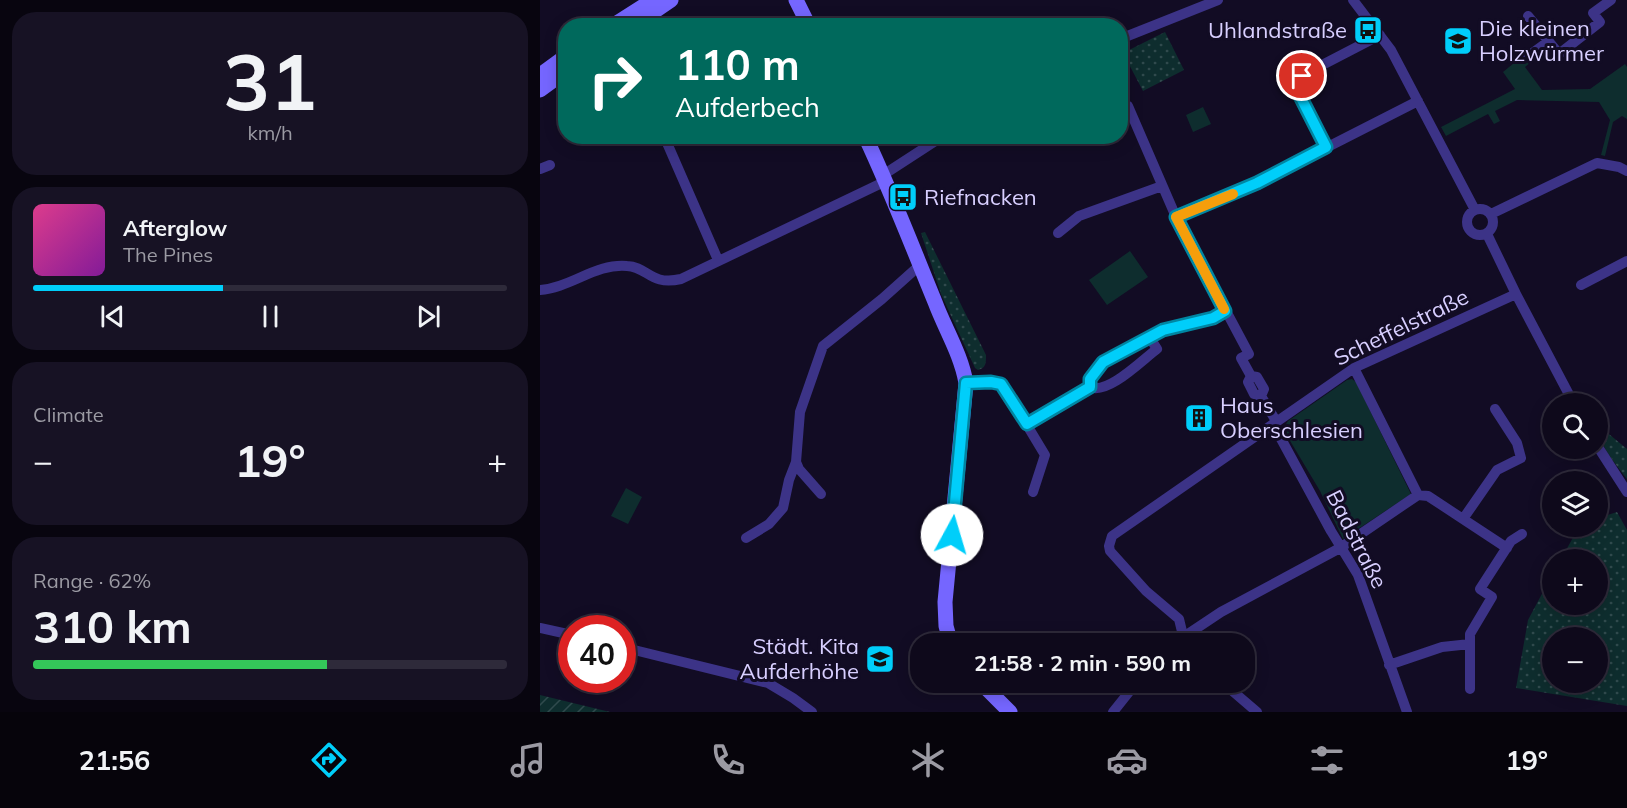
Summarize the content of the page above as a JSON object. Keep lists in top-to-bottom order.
{
  "streets": {
    "street": ["Scheffelstraße", "Badstraße"]
  },
  "crossings": [
    ["Scheffelstraße", "Badstraße"]
  ],
  "places": {
    "bus stop": ["Uhlandstraße", "Riefnacken"],
    "school or university": ["Die kleinen Holzwürmer", "Städt. Kita Aufderhöhe"],
    "building": ["Haus Oberschlesien"]
  },
  "page": {
    "tile": [
      ["31", "km/h"],
      "Climate",
      ["Range · 62%", "310 km"]
    ],
    "turn": ["110 m", "Aufderbech"],
    "song": ["Afterglow", "The Pines"],
    "map_buttons": ["+", "−"],
    "heat": ["−", "19°", "+"],
    "limit": "40",
    "trip": "21:58 · 2 min · 590 m",
    "tabs": ["21:56", "19°"]
  }
}
